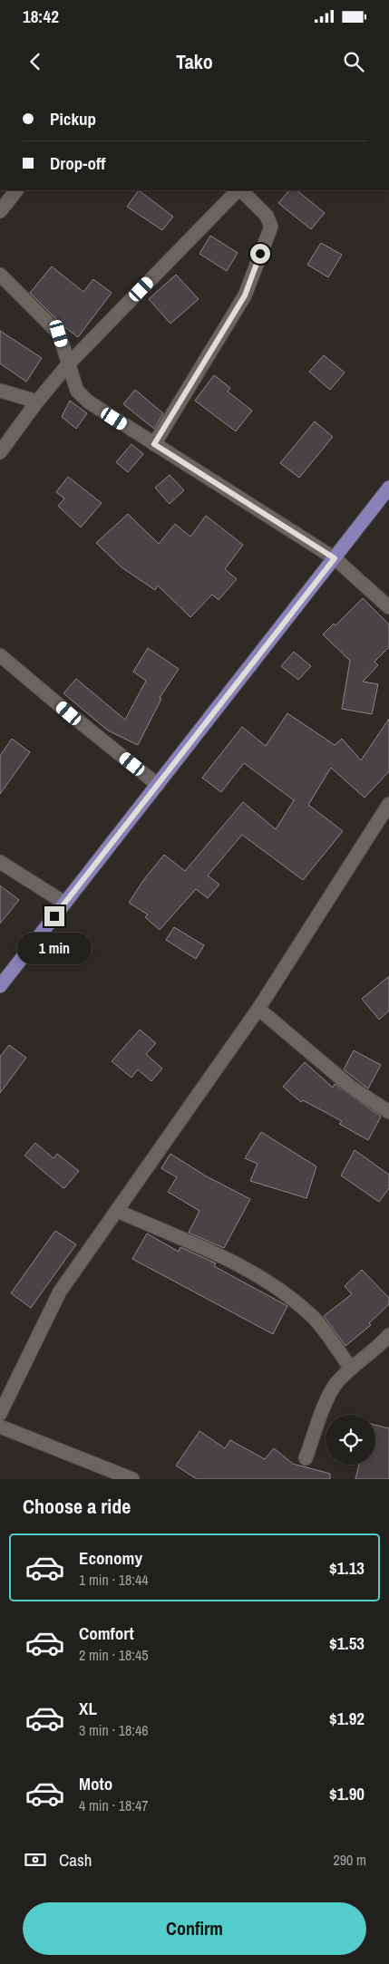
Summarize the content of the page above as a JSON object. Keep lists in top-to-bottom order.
{
  "page": {
    "status": "18:42",
    "header": "Tako",
    "banner": ["Pickup", "Drop-off"],
    "bubble": "1 min",
    "heading": "Choose a ride",
    "list": [
      {
        "name": "Economy",
        "note": "1 min · 18:44",
        "value": "$1.13"
      },
      {
        "name": "Comfort",
        "note": "2 min · 18:45",
        "value": "$1.53"
      },
      {
        "name": "XL",
        "note": "3 min · 18:46",
        "value": "$1.92"
      },
      {
        "name": "Moto",
        "note": "4 min · 18:47",
        "value": "$1.90"
      }
    ],
    "pay": ["Cash", "290 m"],
    "buttons": "Confirm"
  }
}
